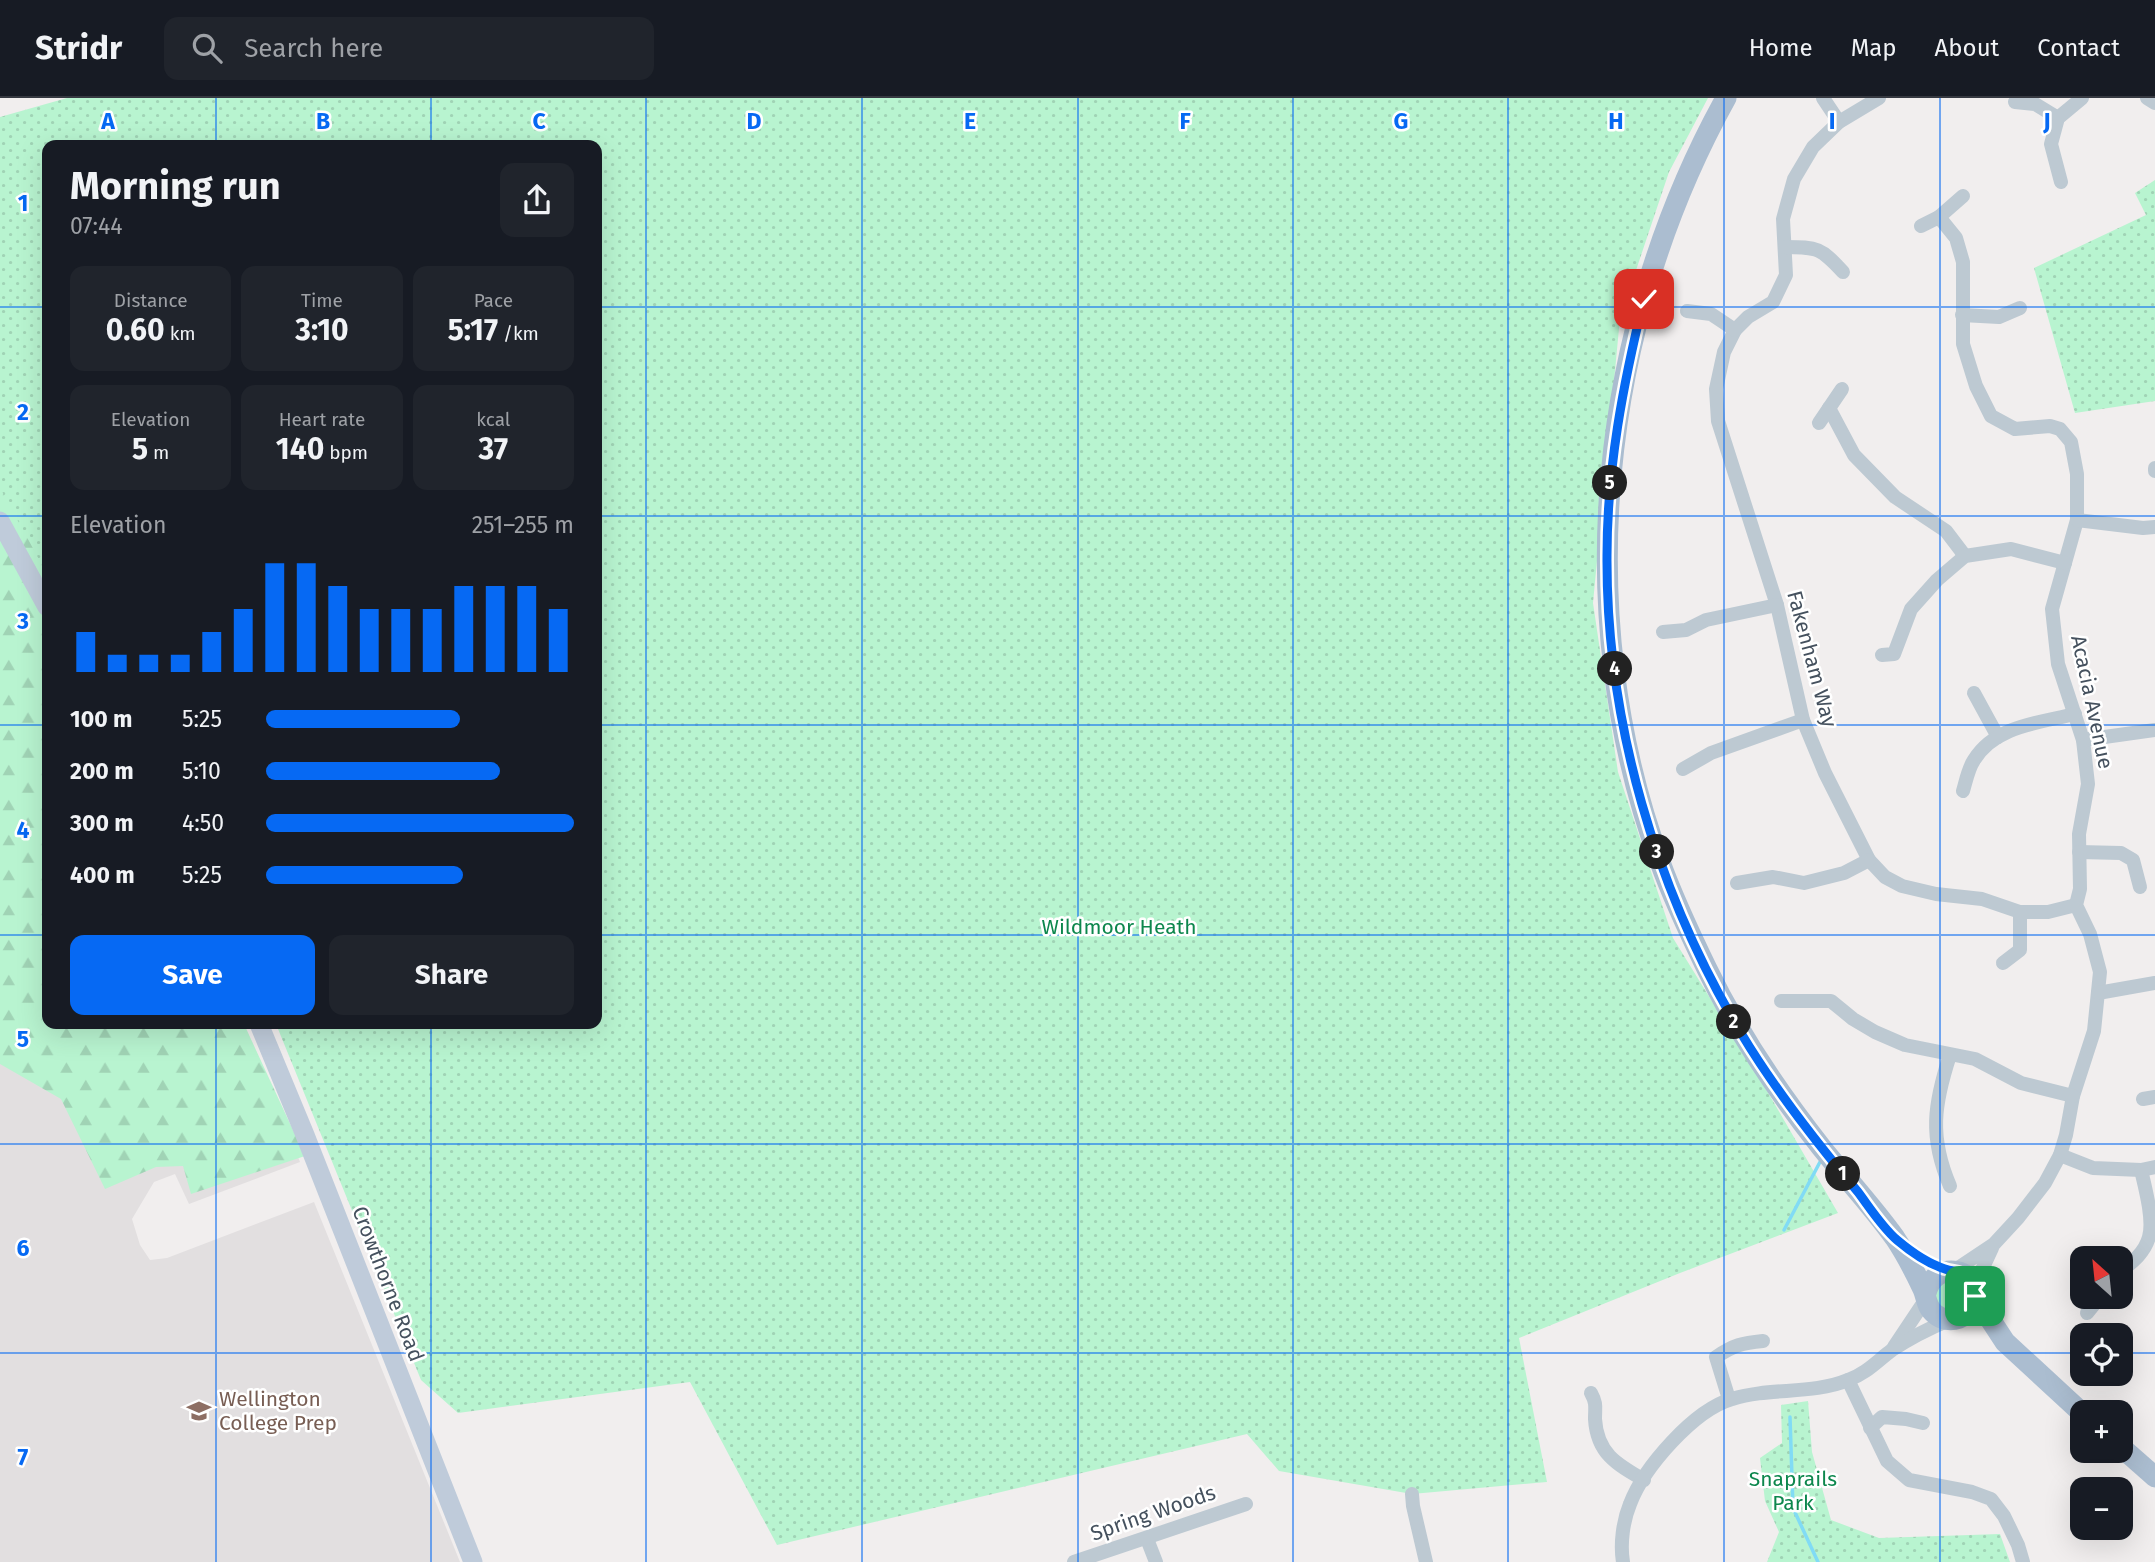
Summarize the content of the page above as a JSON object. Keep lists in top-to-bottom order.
{
  "streets": {
    "street": [
      "Fakenham Way",
      "Acacia Avenue",
      "Crowthorne Road",
      "Spring Woods"
    ]
  },
  "crossings": [
    ["Fakenham Way", "Acacia Avenue"]
  ],
  "parks": ["Wildmoor Heath", "Snaprails Park"],
  "places": {
    "school or university": ["Wellington College Prep"]
  },
  "north": "top left",
  "page": {
    "header": "Stridr",
    "search": "Search here",
    "nav": [
      "Home",
      "Map",
      "About",
      "Contact"
    ],
    "heading": ["Morning run", "07:44"],
    "stats": [
      ["Distance", "0.60 km"],
      ["Time", "3:10"],
      ["Pace", "5:17 /km"],
      ["Elevation", "5 m"],
      ["Heart rate", "140 bpm"],
      ["kcal", "37"]
    ],
    "pins": [
      "5",
      "4",
      "3",
      "2",
      "1"
    ],
    "chart": ["Elevation", "251–255 m"],
    "list": [
      {
        "name": "100 m",
        "note": "5:25"
      },
      {
        "name": "200 m",
        "note": "5:10"
      },
      {
        "name": "300 m",
        "note": "4:50"
      },
      {
        "name": "400 m",
        "note": "5:25"
      }
    ],
    "buttons": ["Save", "Share"],
    "map_buttons": ["+", "−"]
  },
  "grid": {
    "columns": [
      "A",
      "B",
      "C",
      "D",
      "E",
      "F",
      "G",
      "H",
      "I",
      "J"
    ],
    "rows": [
      "1",
      "2",
      "3",
      "4",
      "5",
      "6",
      "7"
    ]
  }
}
